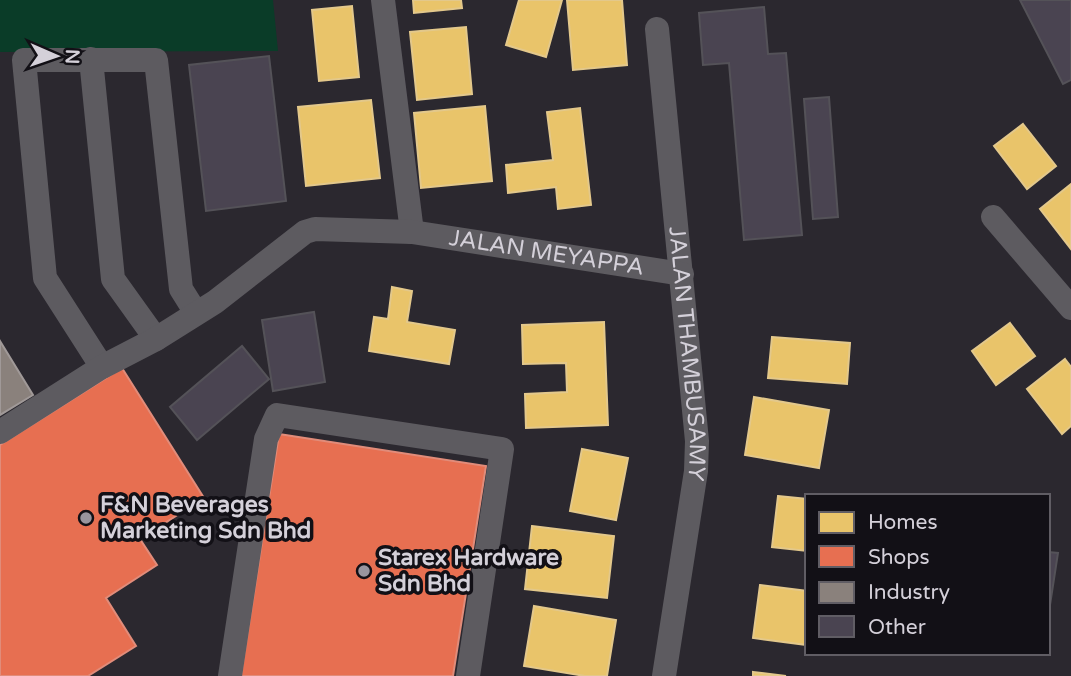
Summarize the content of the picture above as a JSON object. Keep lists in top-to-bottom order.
{
  "streets": {
    "street": ["JALAN MEYAPPA", "JALAN THAMBUSAMY"]
  },
  "crossings": [
    ["JALAN MEYAPPA", "JALAN THAMBUSAMY"]
  ],
  "places": ["F&N Beverages Marketing Sdn Bhd", "Starex Hardware Sdn Bhd"],
  "legend": [
    "Homes",
    "Shops",
    "Industry",
    "Other"
  ],
  "north": "right"
}
